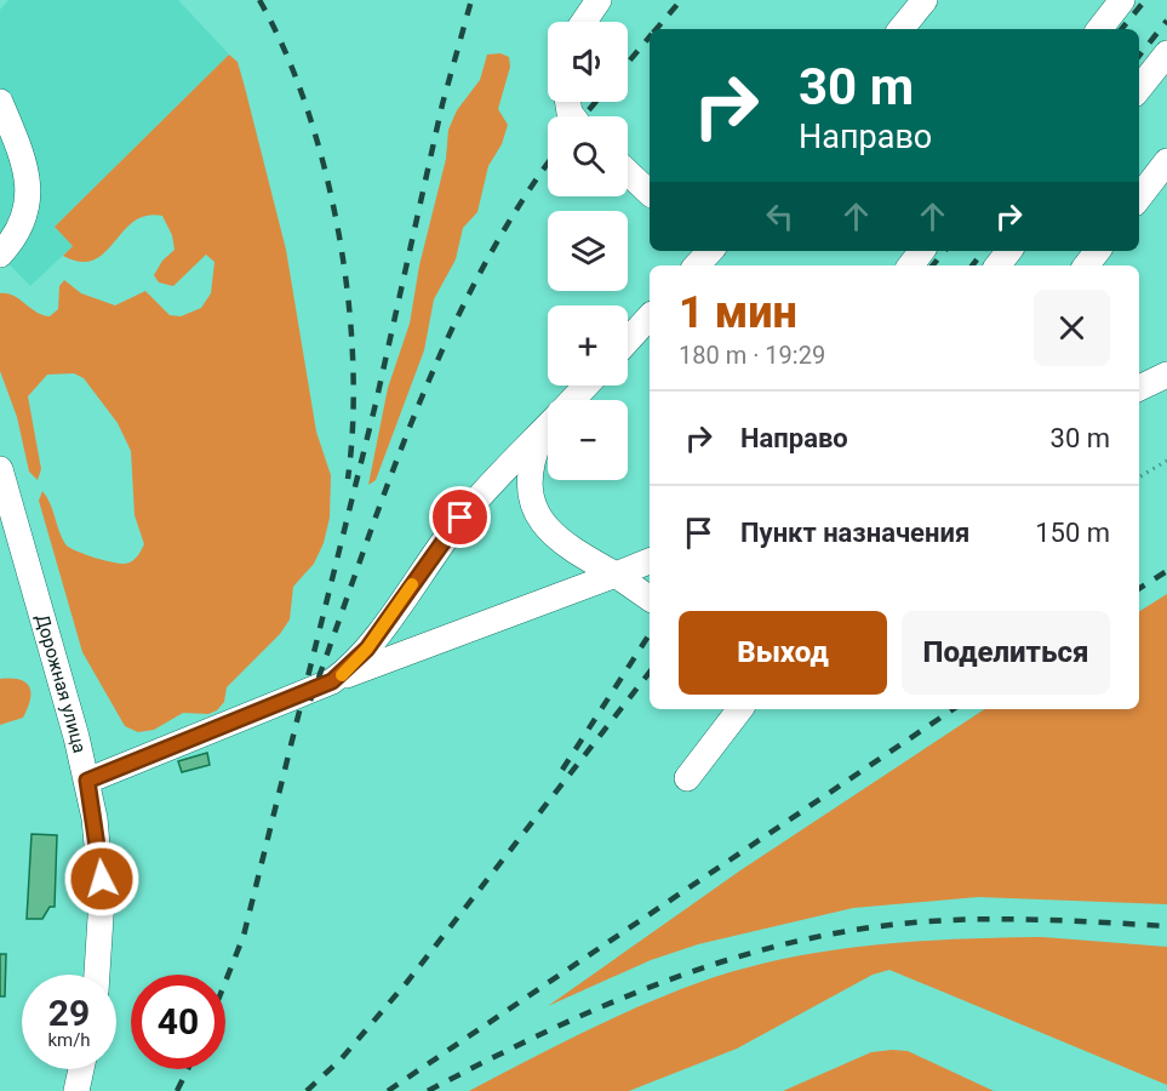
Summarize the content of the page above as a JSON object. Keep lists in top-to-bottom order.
{
  "streets": {
    "street": ["Дорожная улица"]
  },
  "page": {
    "map_buttons": ["+", "−"],
    "turn": ["30 m", "Направо"],
    "heading": ["1 мин", "180 m · 19:29"],
    "list": [
      {
        "name": "Направо",
        "value": "30 m"
      },
      {
        "name": "Пункт назначения",
        "value": "150 m"
      }
    ],
    "buttons": ["Выход", "Поделиться"],
    "speed": "29 km/h",
    "limit": "40"
  }
}
